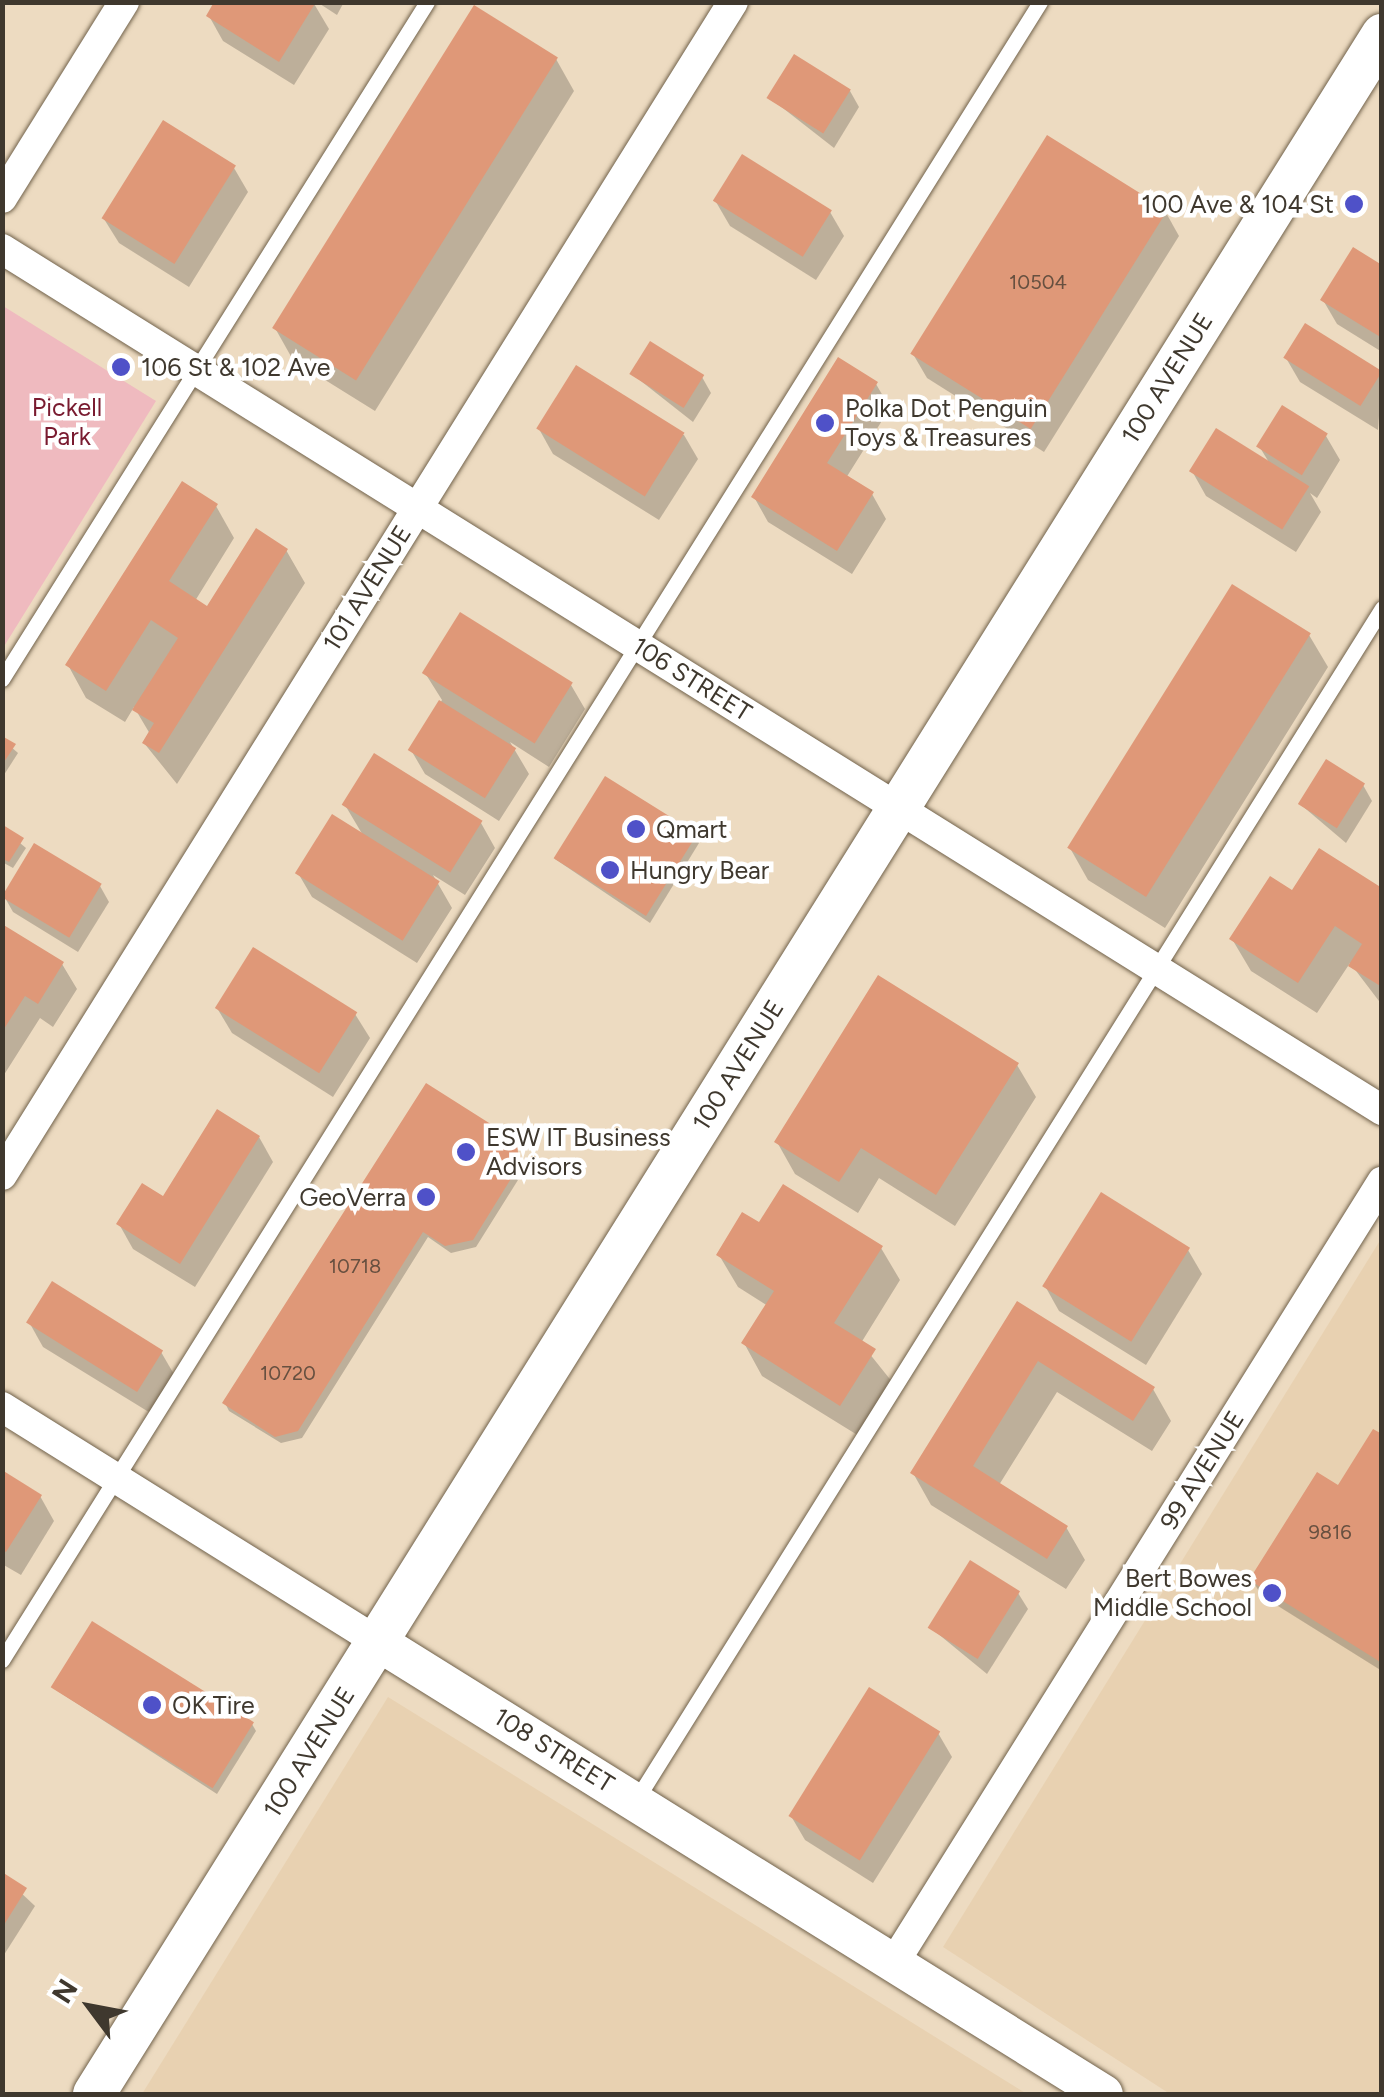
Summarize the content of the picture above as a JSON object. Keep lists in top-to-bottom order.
{
  "streets": {
    "main road": ["100 AVENUE"],
    "street": [
      "101 AVENUE",
      "106 STREET",
      "99 AVENUE",
      "108 STREET"
    ]
  },
  "crossings": [
    ["100 AVENUE", "106 STREET"],
    ["100 AVENUE", "108 STREET"],
    ["101 AVENUE", "106 STREET"],
    ["99 AVENUE", "108 STREET"]
  ],
  "parks": ["Pickell Park"],
  "places": [
    "100 Ave & 104 St",
    "106 St & 102 Ave",
    "Polka Dot Penguin Toys & Treasures",
    "Qmart",
    "Hungry Bear",
    "ESW IT Business Advisors",
    "GeoVerra",
    "Bert Bowes Middle School",
    "OK Tire"
  ],
  "house_numbers": [
    "10504",
    "10718",
    "10720",
    "9816"
  ],
  "north": "top left"
}
